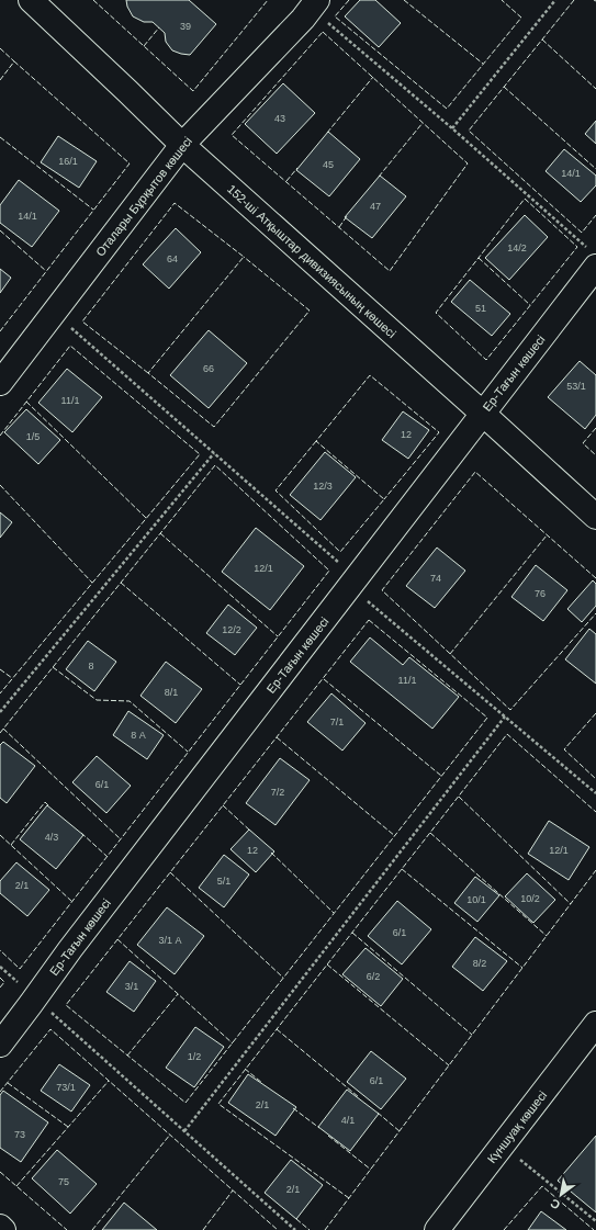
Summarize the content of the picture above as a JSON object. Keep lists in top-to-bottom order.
{
  "streets": {
    "street": [
      "Оталары Бұрқытов көшесі",
      "152-ші Атқыштар дивизиясының көшесі",
      "Ер-Тағын көшесі",
      "Күншуақ көшесі"
    ]
  },
  "crossings": [
    ["Оталары Бұрқытов көшесі", "152-ші Атқыштар дивизиясының көшесі"],
    ["152-ші Атқыштар дивизиясының көшесі", "Ер-Тағын көшесі"]
  ],
  "house_numbers": [
    "39",
    "43",
    "16/1",
    "45",
    "14/1",
    "47",
    "14/1",
    "14/2",
    "64",
    "51",
    "66",
    "53/1",
    "11/1",
    "12",
    "1/5",
    "12/3",
    "12/1",
    "74",
    "76",
    "12/2",
    "8",
    "11/1",
    "8/1",
    "7/1",
    "8 А",
    "6/1",
    "7/2",
    "4/3",
    "12",
    "12/1",
    "5/1",
    "2/1",
    "10/2",
    "10/1",
    "6/1",
    "3/1 А",
    "8/2",
    "6/2",
    "3/1",
    "1/2",
    "6/1",
    "73/1",
    "2/1",
    "4/1",
    "73",
    "75",
    "2/1"
  ],
  "north": "bottom left"
}
